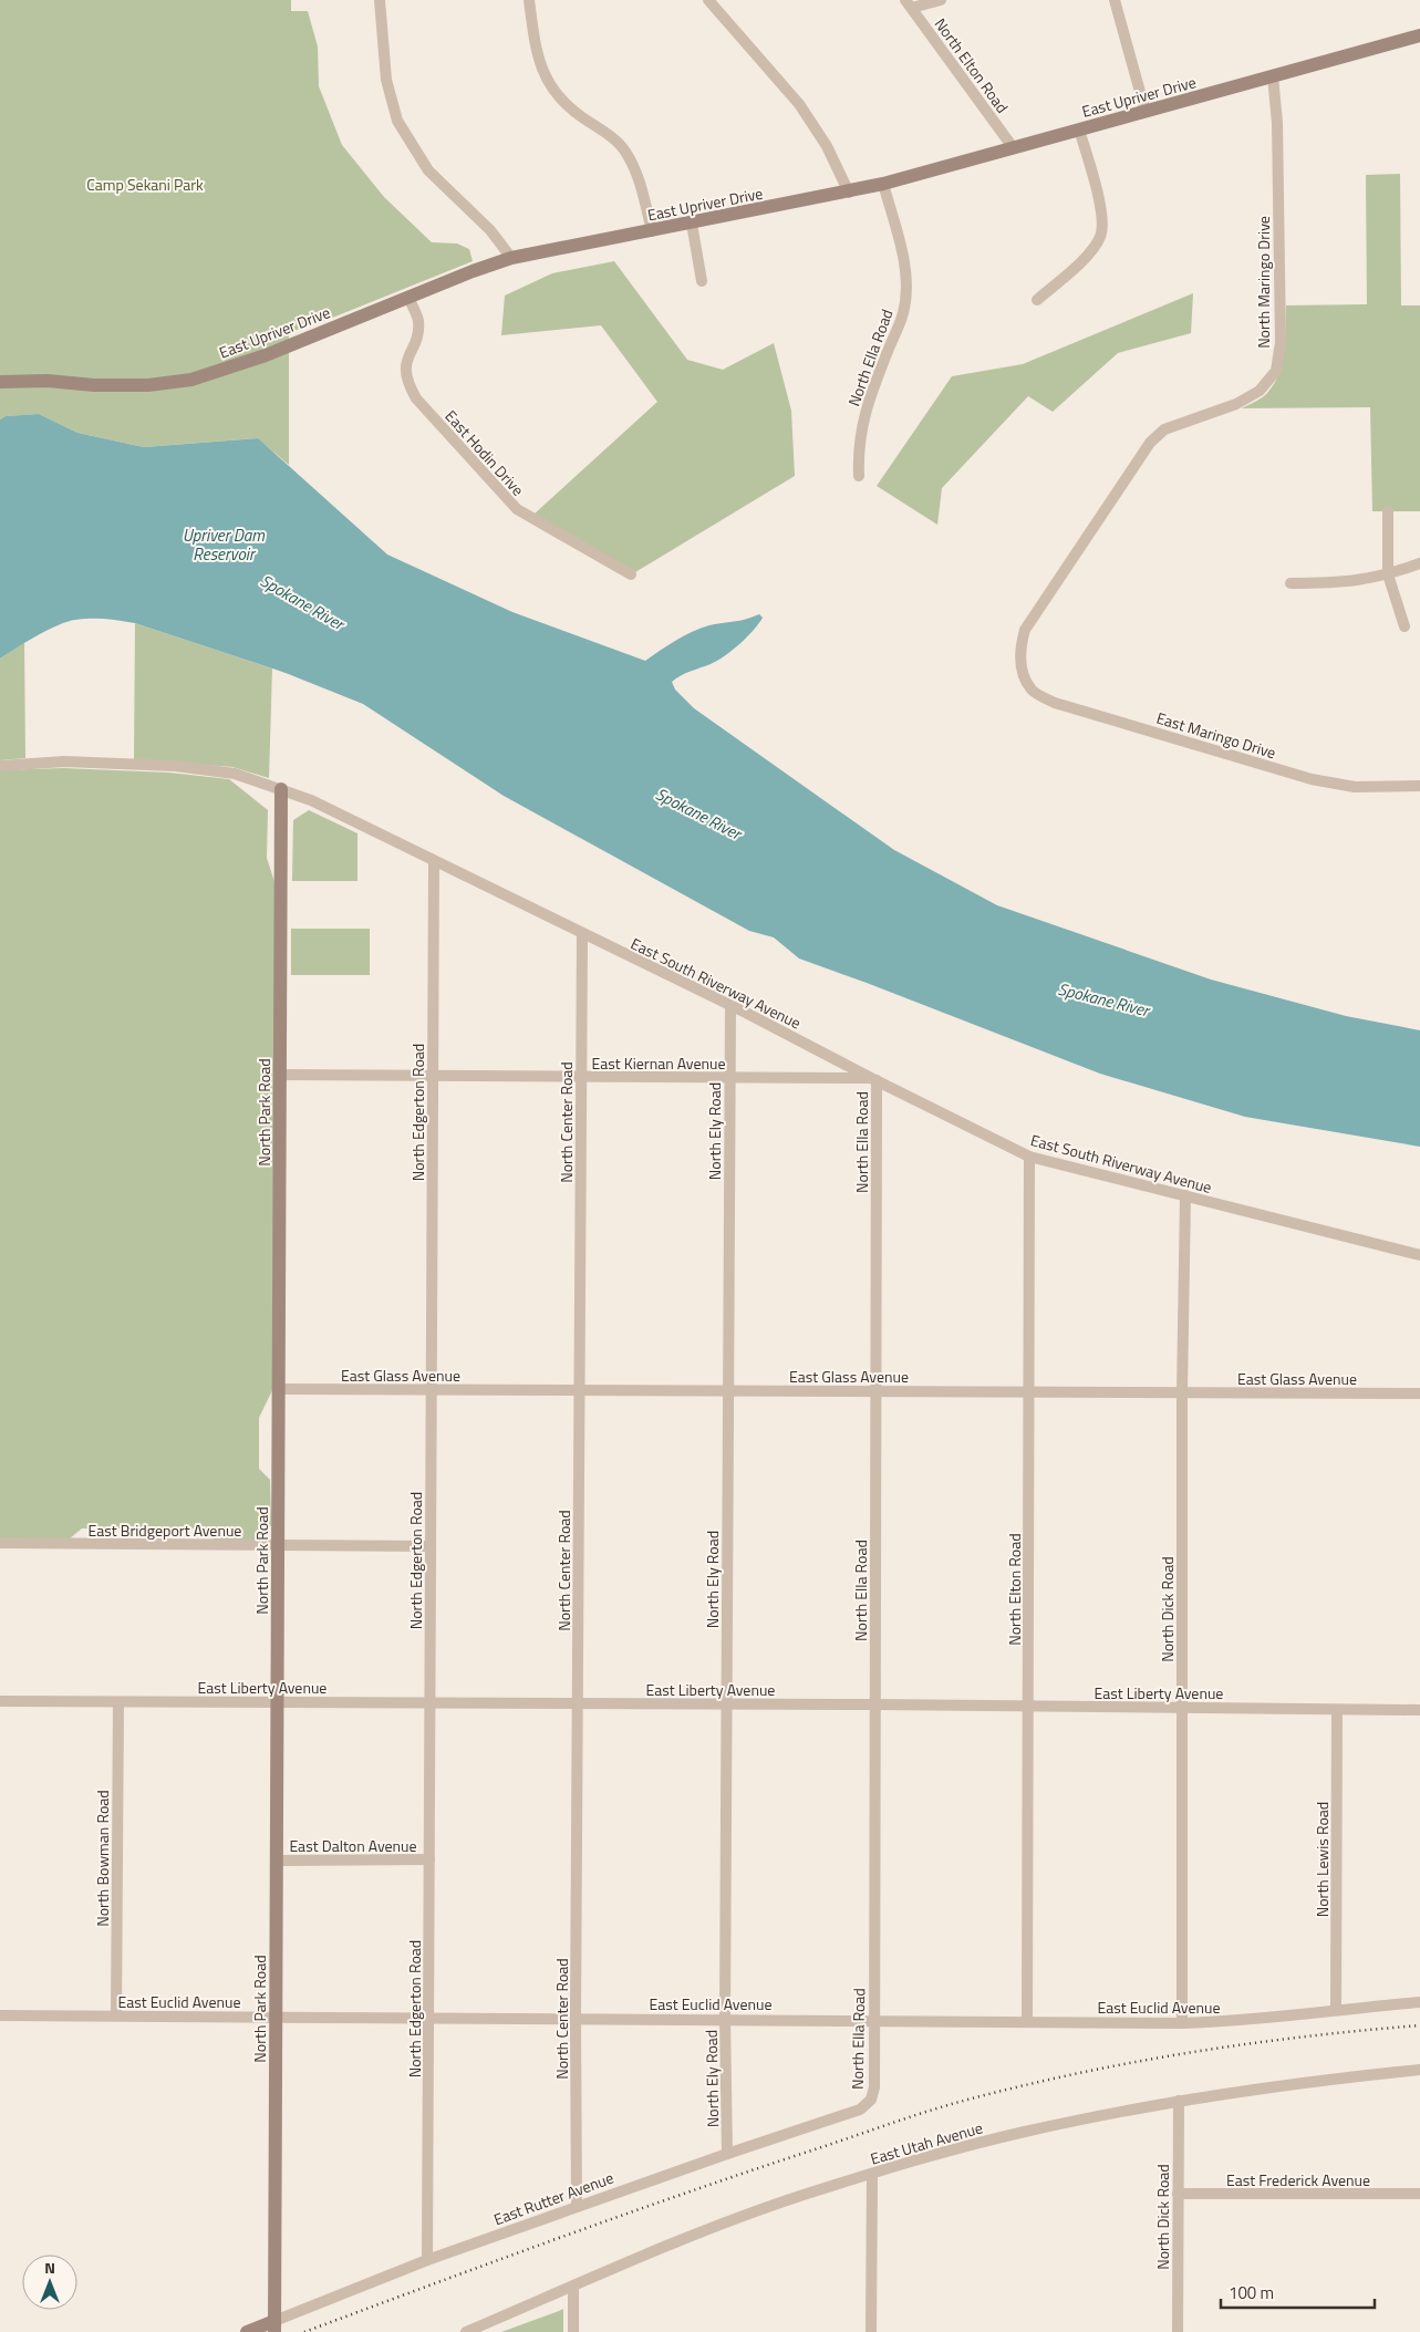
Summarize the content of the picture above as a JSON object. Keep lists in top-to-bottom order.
{
  "streets": {
    "street": [
      "North Elton Road",
      "East Upriver Drive",
      "North Maringo Drive",
      "North Ella Road",
      "East Hodin Drive",
      "East Maringo Drive",
      "East South Riverway Avenue",
      "East Kiernan Avenue",
      "North Park Road",
      "North Edgerton Road",
      "North Center Road",
      "North Ely Road",
      "East Glass Avenue",
      "East Bridgeport Avenue",
      "North Dick Road",
      "East Liberty Avenue",
      "East Dalton Avenue",
      "North Bowman Road",
      "North Lewis Road",
      "East Euclid Avenue",
      "East Utah Avenue",
      "East Frederick Avenue",
      "East Rutter Avenue"
    ]
  },
  "crossings": [
    ["North Elton Road", "East Upriver Drive"],
    ["North Elton Road", "East South Riverway Avenue"],
    ["North Elton Road", "East Glass Avenue"],
    ["North Elton Road", "East Liberty Avenue"],
    ["North Elton Road", "East Euclid Avenue"],
    ["East Upriver Drive", "North Maringo Drive"],
    ["East Upriver Drive", "North Ella Road"],
    ["East Upriver Drive", "East Hodin Drive"],
    ["North Maringo Drive", "East Maringo Drive"],
    ["North Ella Road", "East South Riverway Avenue"],
    ["North Ella Road", "East Kiernan Avenue"],
    ["North Ella Road", "East Glass Avenue"],
    ["North Ella Road", "East Liberty Avenue"],
    ["North Ella Road", "East Euclid Avenue"],
    ["North Ella Road", "East Rutter Avenue"],
    ["East South Riverway Avenue", "East Kiernan Avenue"],
    ["East South Riverway Avenue", "North Park Road"],
    ["East South Riverway Avenue", "North Edgerton Road"],
    ["East South Riverway Avenue", "North Center Road"],
    ["East South Riverway Avenue", "North Ely Road"],
    ["East South Riverway Avenue", "North Dick Road"],
    ["East Kiernan Avenue", "North Park Road"],
    ["East Kiernan Avenue", "North Edgerton Road"],
    ["East Kiernan Avenue", "North Center Road"],
    ["East Kiernan Avenue", "North Ely Road"],
    ["North Park Road", "East Glass Avenue"],
    ["North Park Road", "East Bridgeport Avenue"],
    ["North Park Road", "East Liberty Avenue"],
    ["North Park Road", "East Dalton Avenue"],
    ["North Park Road", "East Euclid Avenue"],
    ["North Park Road", "East Rutter Avenue"],
    ["North Edgerton Road", "East Glass Avenue"],
    ["North Edgerton Road", "East Bridgeport Avenue"],
    ["North Edgerton Road", "East Liberty Avenue"],
    ["North Edgerton Road", "East Dalton Avenue"],
    ["North Edgerton Road", "East Euclid Avenue"],
    ["North Edgerton Road", "East Rutter Avenue"],
    ["North Center Road", "East Glass Avenue"],
    ["North Center Road", "East Liberty Avenue"],
    ["North Center Road", "East Euclid Avenue"],
    ["North Center Road", "East Rutter Avenue"],
    ["North Ely Road", "East Glass Avenue"],
    ["North Ely Road", "East Liberty Avenue"],
    ["North Ely Road", "East Euclid Avenue"],
    ["North Ely Road", "East Rutter Avenue"],
    ["East Glass Avenue", "North Dick Road"],
    ["North Dick Road", "East Liberty Avenue"],
    ["North Dick Road", "East Euclid Avenue"],
    ["North Dick Road", "East Utah Avenue"],
    ["North Dick Road", "East Frederick Avenue"],
    ["East Liberty Avenue", "North Bowman Road"],
    ["East Liberty Avenue", "North Lewis Road"],
    ["North Bowman Road", "East Euclid Avenue"],
    ["North Lewis Road", "East Euclid Avenue"]
  ],
  "water": ["Upriver Dam Reservoir", "Spokane River"],
  "parks": ["Camp Sekani Park"],
  "scale_bar": "100 m",
  "north": "top"
}
